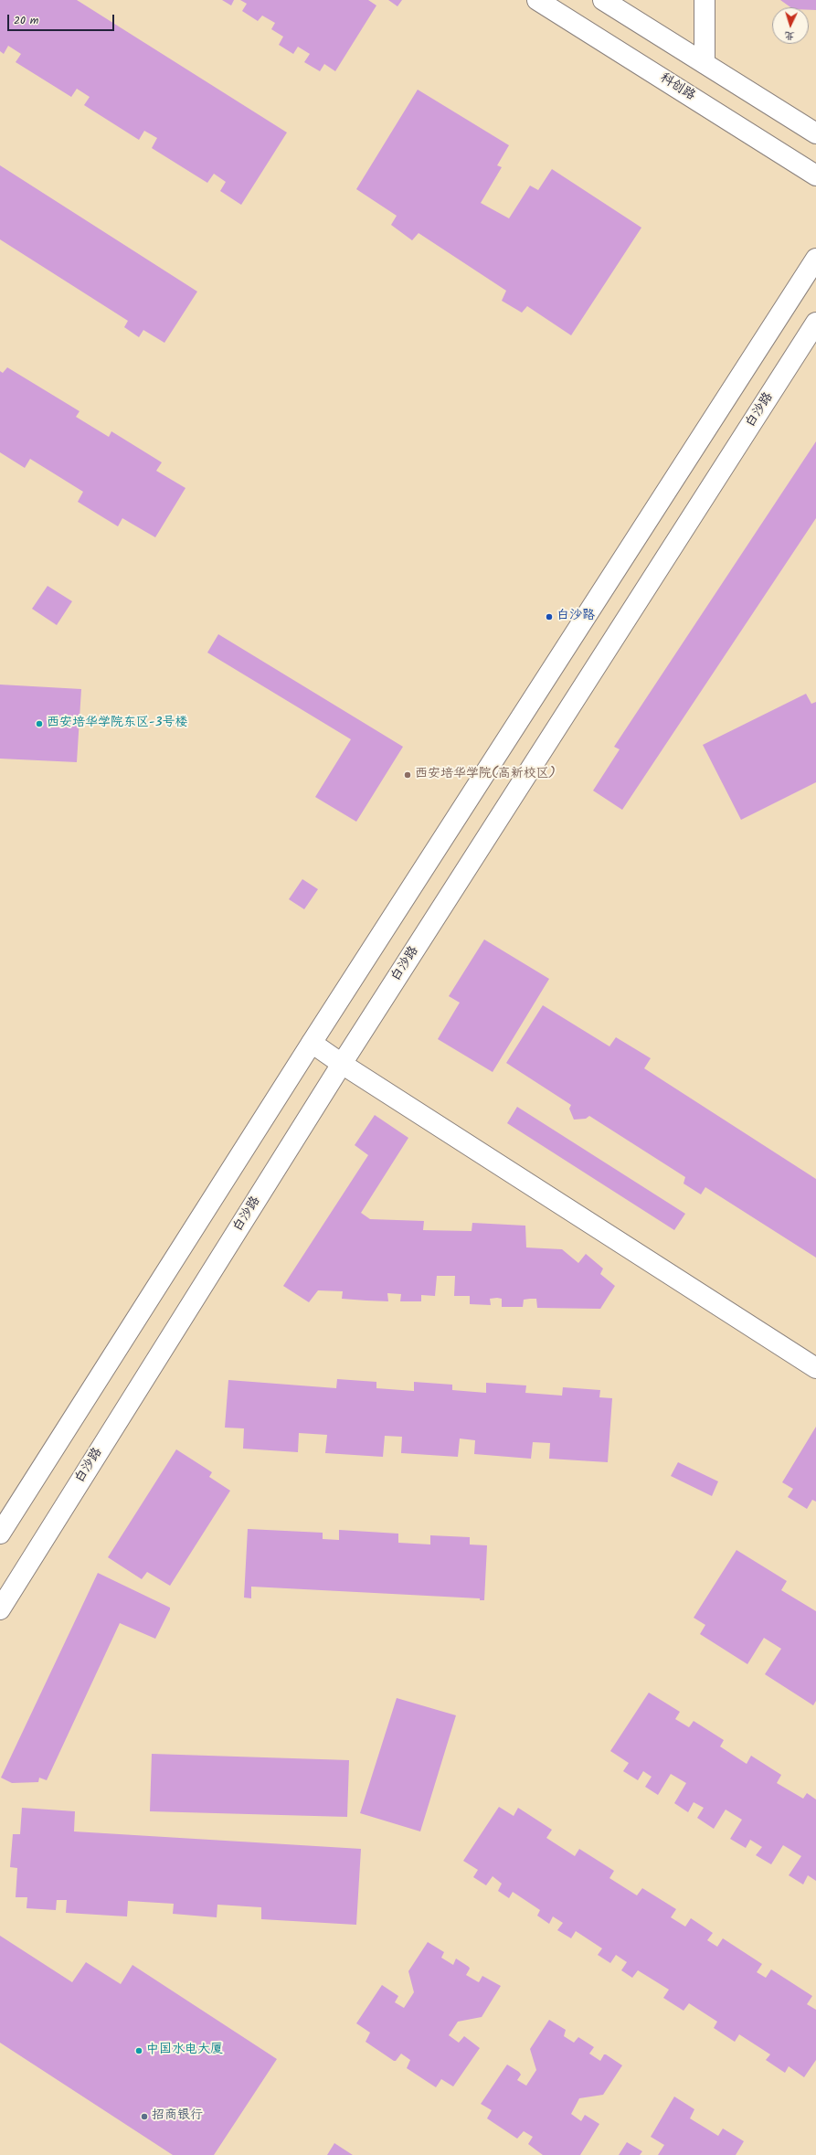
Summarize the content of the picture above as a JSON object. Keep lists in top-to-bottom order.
{
  "streets": {
    "street": ["科创路", "白沙路"]
  },
  "places": [
    "白沙路",
    "西安培华学院东区-3号楼",
    "西安培华学院(高新校区)",
    "中国水电大厦",
    "招商银行"
  ],
  "scale_bar": "20 m",
  "north": "bottom"
}
